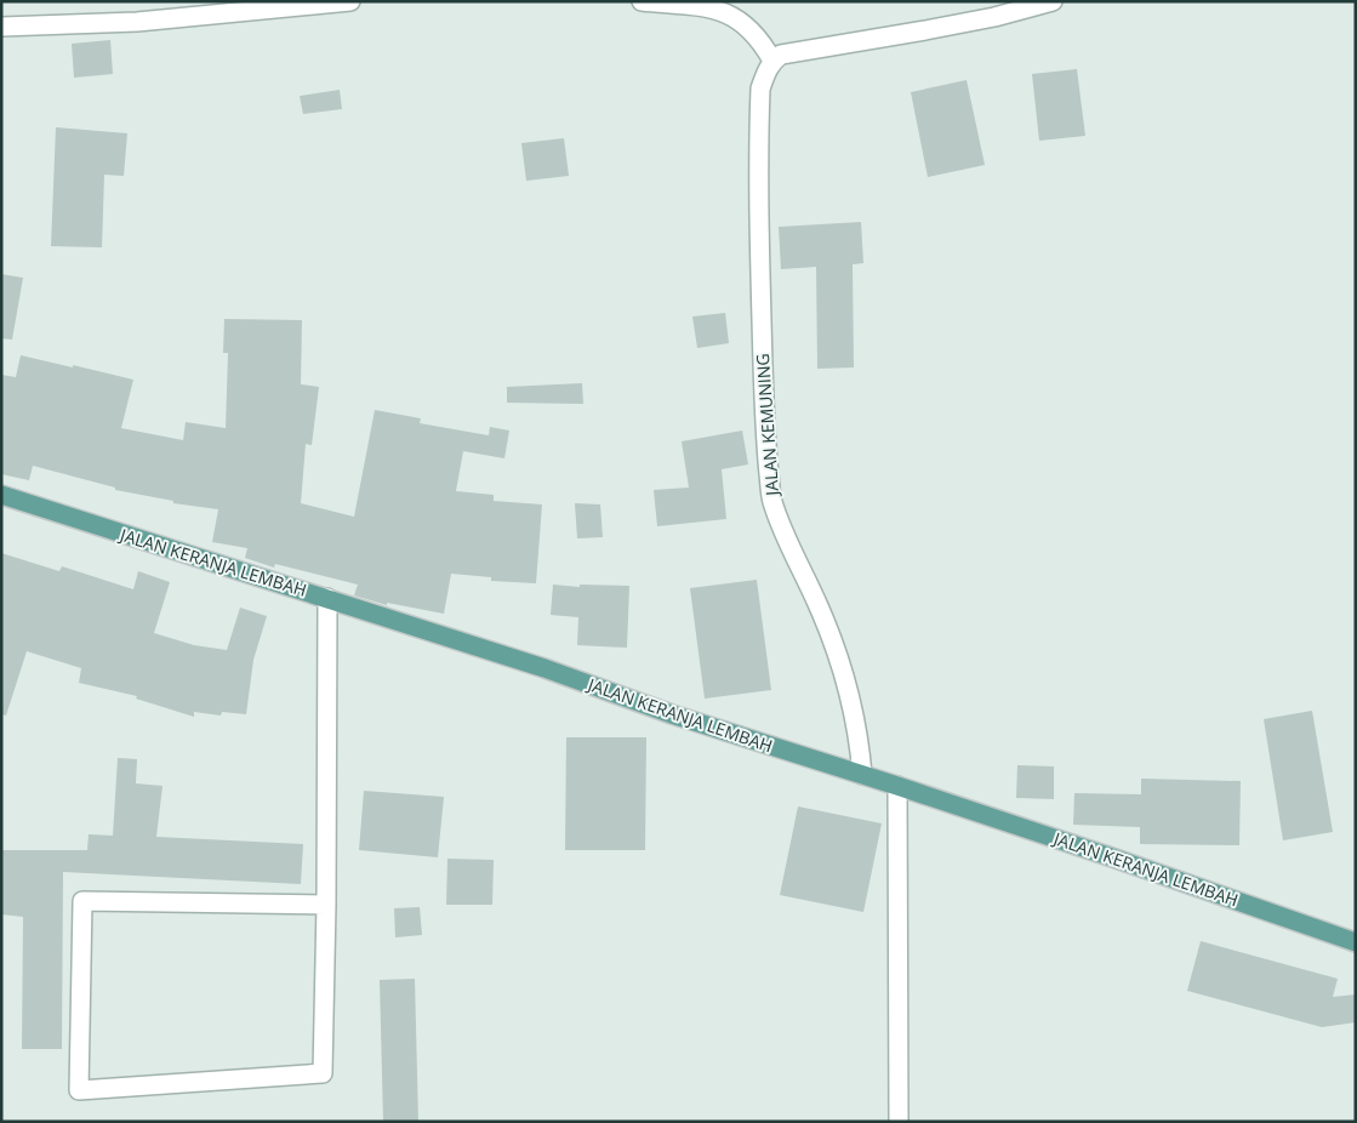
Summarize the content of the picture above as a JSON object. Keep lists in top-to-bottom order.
{
  "streets": {
    "main road": ["JALAN KERANJA LEMBAH"],
    "street": ["JALAN KEMUNING"]
  },
  "crossings": [
    ["JALAN KEMUNING", "JALAN KERANJA LEMBAH"]
  ]
}
